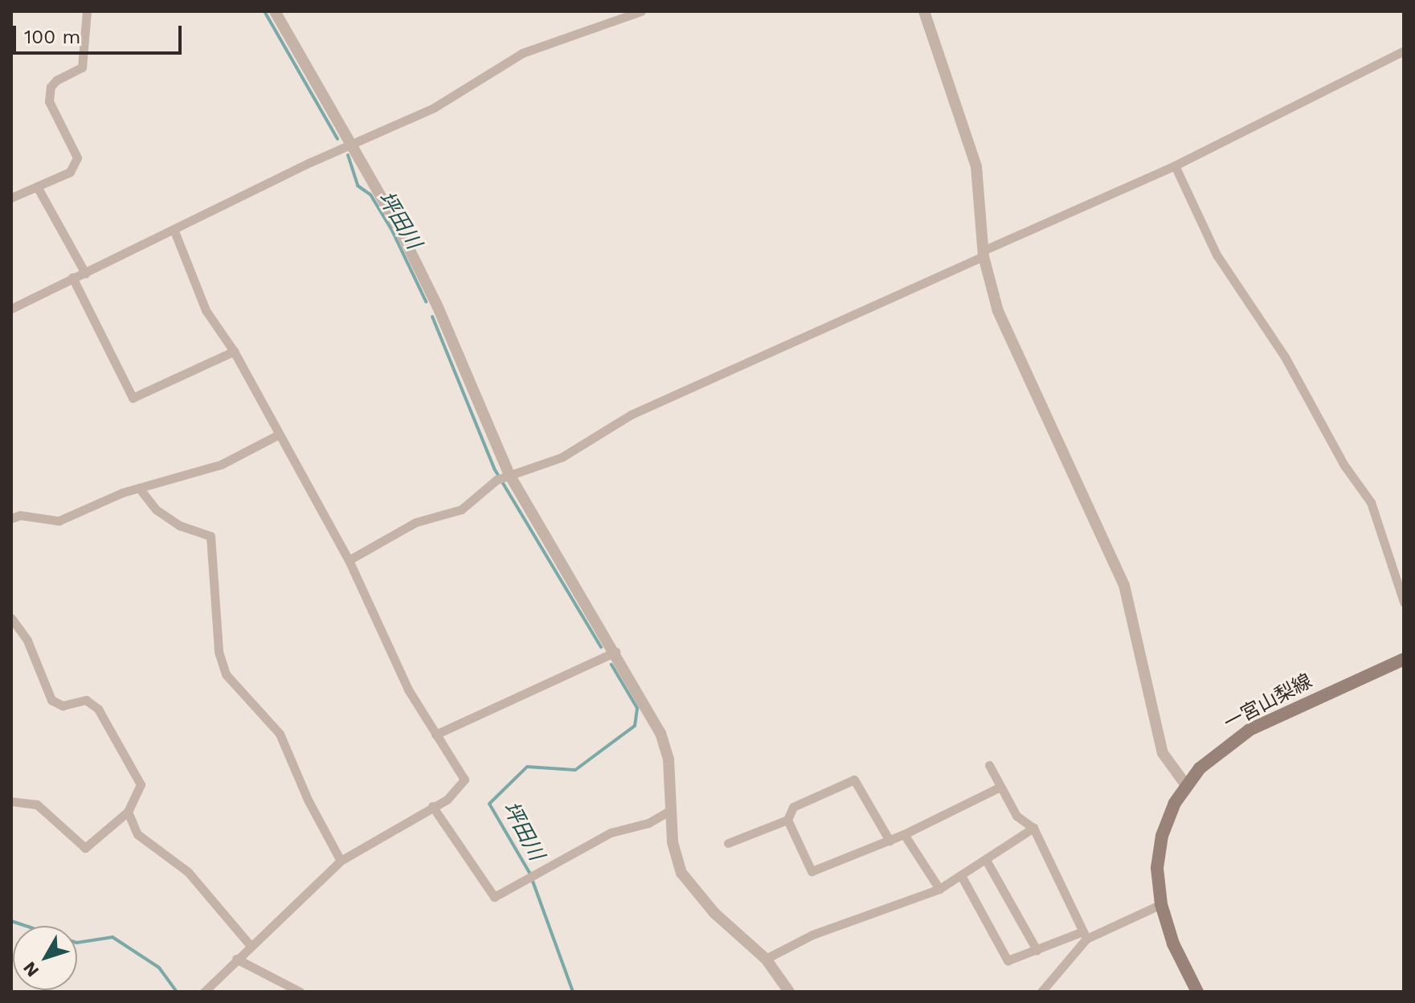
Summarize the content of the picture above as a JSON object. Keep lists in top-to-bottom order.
{
  "streets": {
    "main road": ["一宮山梨線"]
  },
  "water": ["坪田川"],
  "scale_bar": "100 m",
  "north": "bottom left"
}
